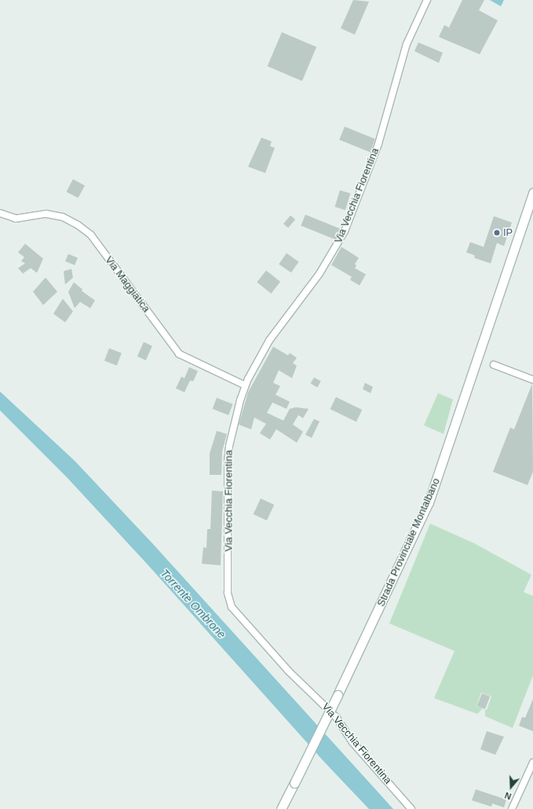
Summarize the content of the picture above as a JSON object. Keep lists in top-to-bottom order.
{
  "streets": {
    "main road": ["Strada Provinciale Montalbano"],
    "street": ["Via Vecchia Fiorentina", "Via Maggiatica"]
  },
  "crossings": [
    ["Via Vecchia Fiorentina", "Via Maggiatica"]
  ],
  "water": ["Torrente Ombrone"],
  "places": ["IP"],
  "north": "bottom"
}
